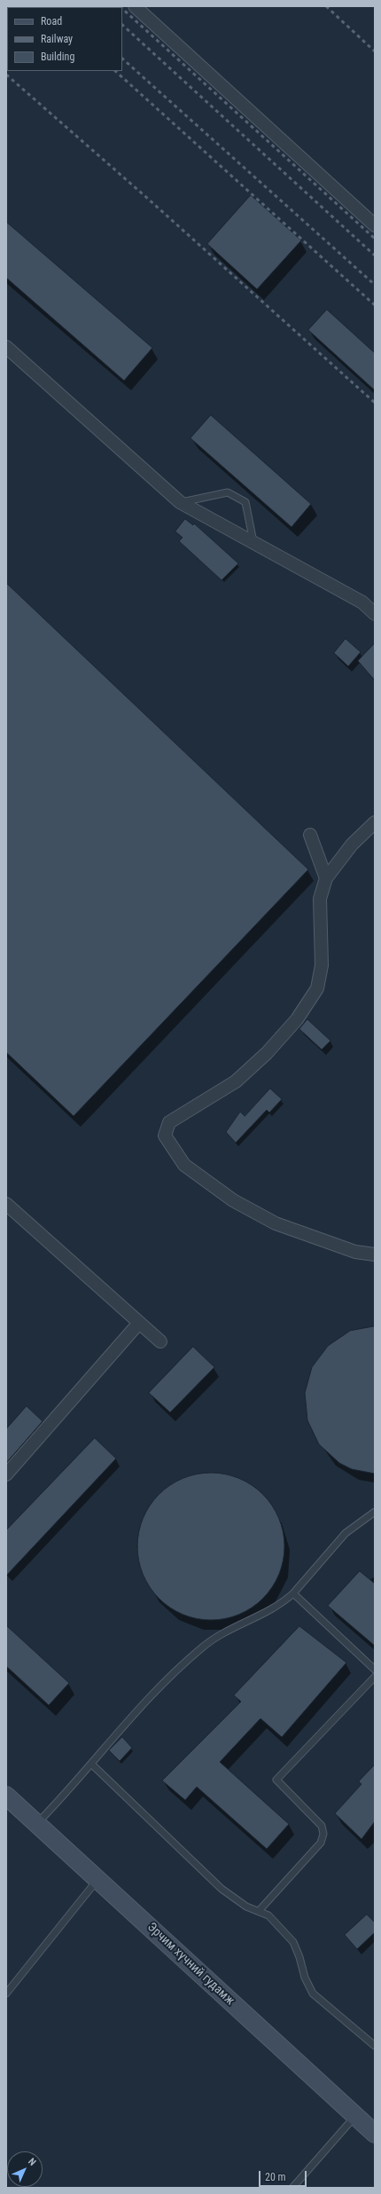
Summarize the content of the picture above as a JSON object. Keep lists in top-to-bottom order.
{
  "streets": {
    "main road": ["Эрчим хүчний гудамж"]
  },
  "legend": ["Road", "Railway", "Building"],
  "scale_bar": "20 m",
  "north": "top right"
}
